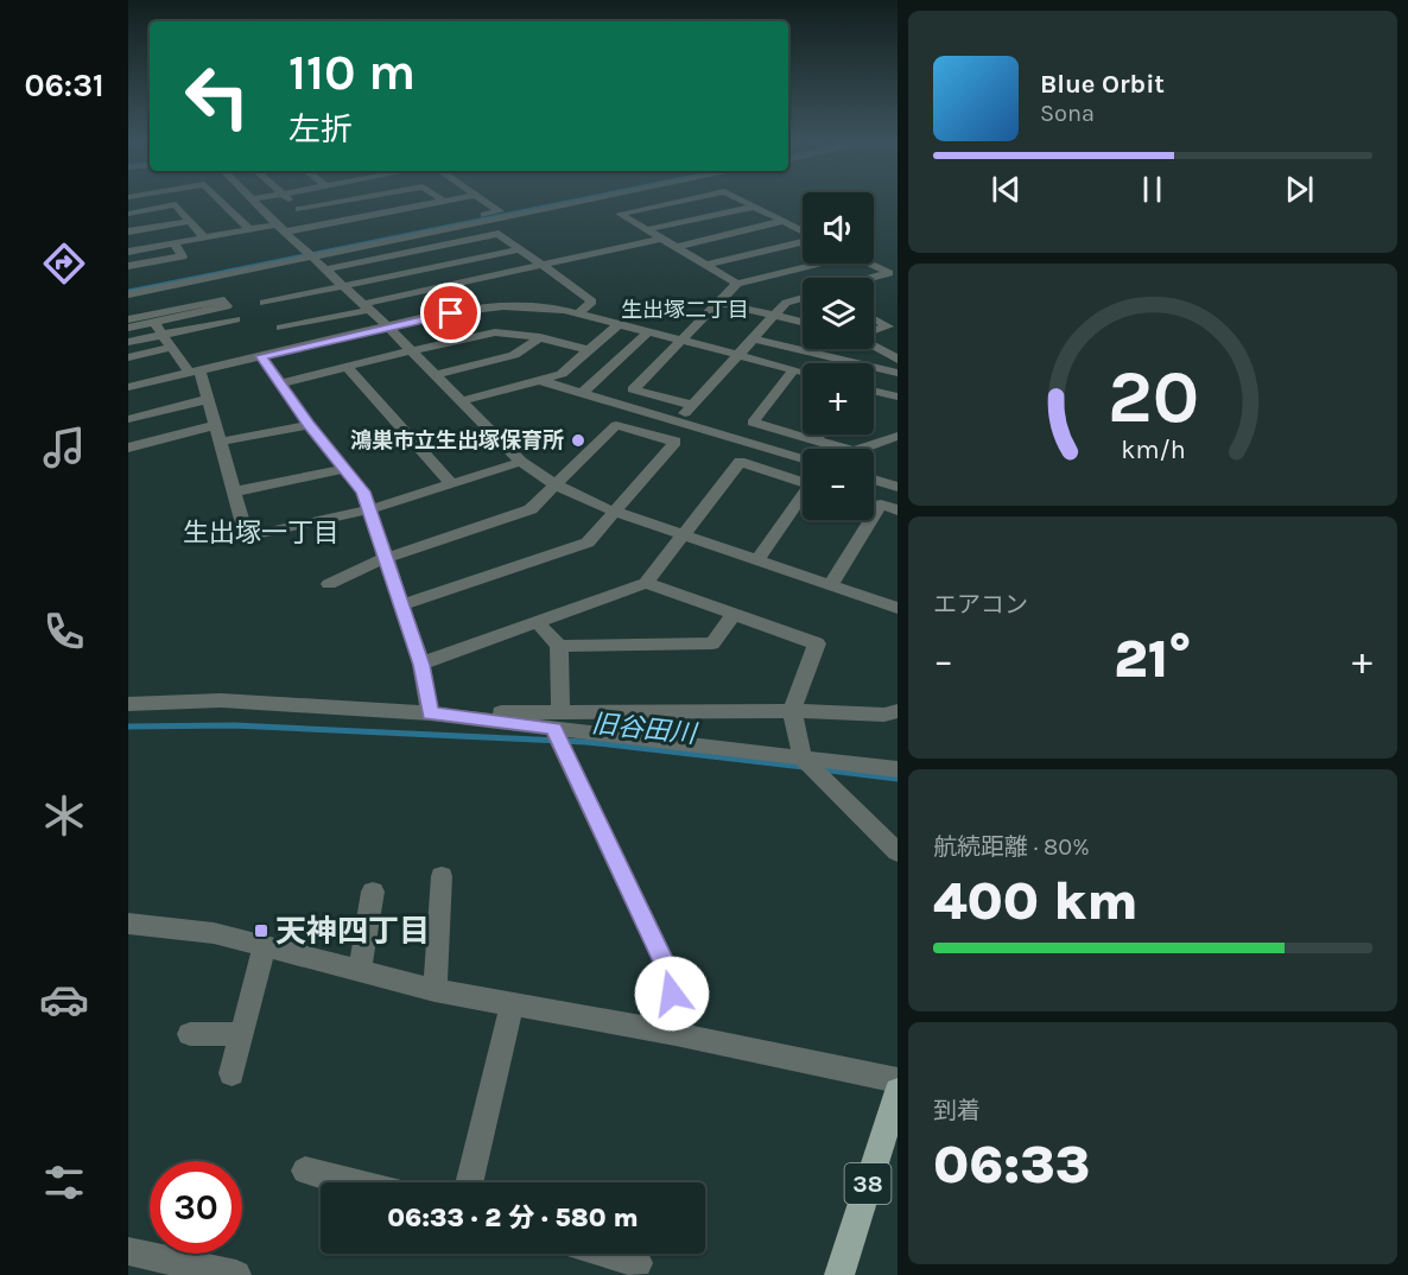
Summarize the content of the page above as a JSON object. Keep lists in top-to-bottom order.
{
  "streets": {
    "main road": ["38"]
  },
  "districts": ["生出塚二丁目", "生出塚一丁目"],
  "water": ["旧谷田川"],
  "places": {
    "other": ["鴻巣市立生出塚保育所"],
    "transit": ["天神四丁目"]
  },
  "page": {
    "tabs": "06:31",
    "turn": ["110 m", "左折"],
    "song": ["Blue Orbit", "Sona"],
    "map_buttons": ["+", "−"],
    "tile": [
      "エアコン",
      ["航続距離 · 80%", "400 km"],
      ["到着", "06:33"]
    ],
    "heat": ["−", "21°", "+"],
    "limit": "30",
    "trip": "06:33 · 2 分 · 580 m",
    "gauge": ["20", "km/h"]
  }
}
